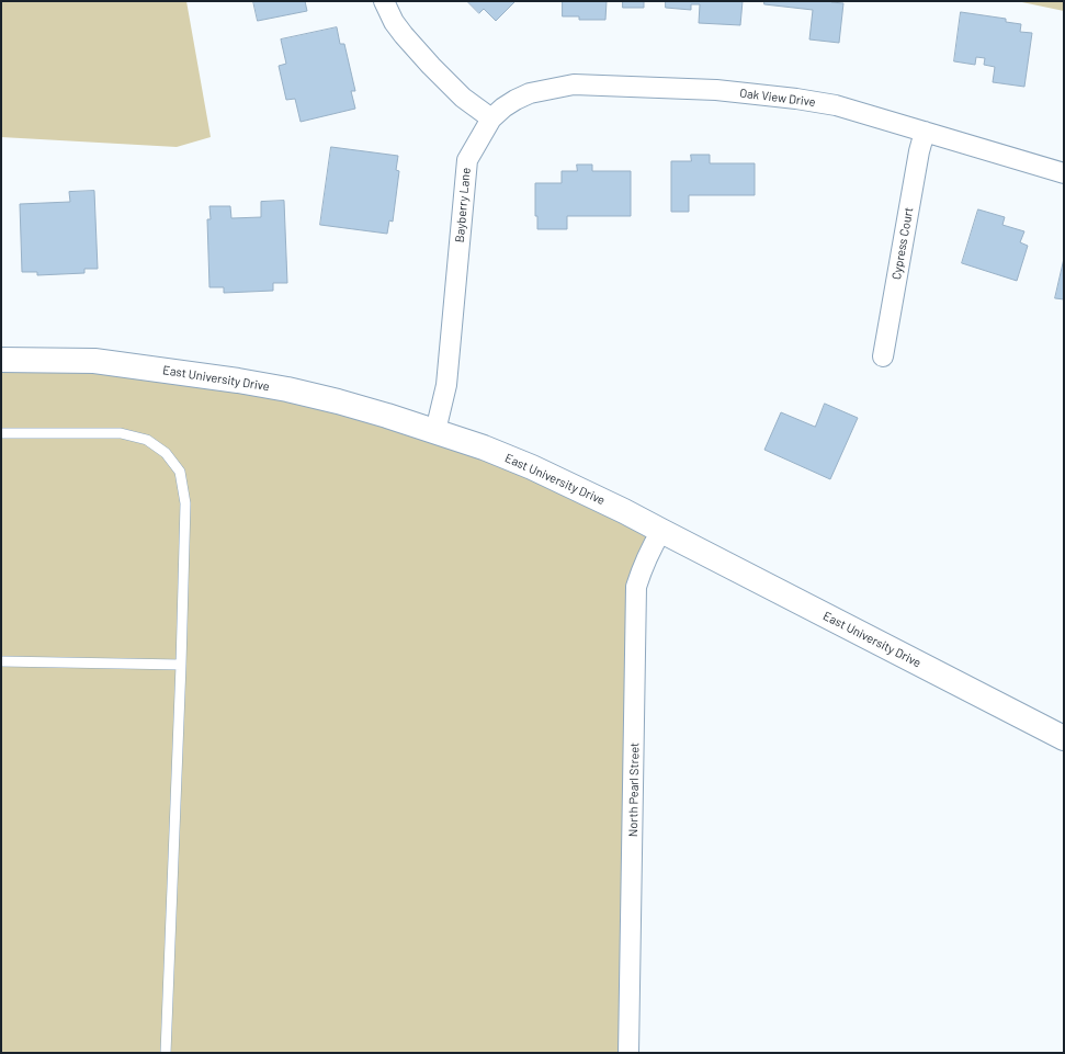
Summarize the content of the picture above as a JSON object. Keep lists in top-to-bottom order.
{
  "streets": {
    "main road": ["East University Drive"],
    "street": [
      "Oak View Drive",
      "Bayberry Lane",
      "Cypress Court",
      "North Pearl Street"
    ]
  },
  "crossings": [
    ["Oak View Drive", "Bayberry Lane"],
    ["Oak View Drive", "Cypress Court"],
    ["Bayberry Lane", "East University Drive"],
    ["East University Drive", "North Pearl Street"]
  ]
}
